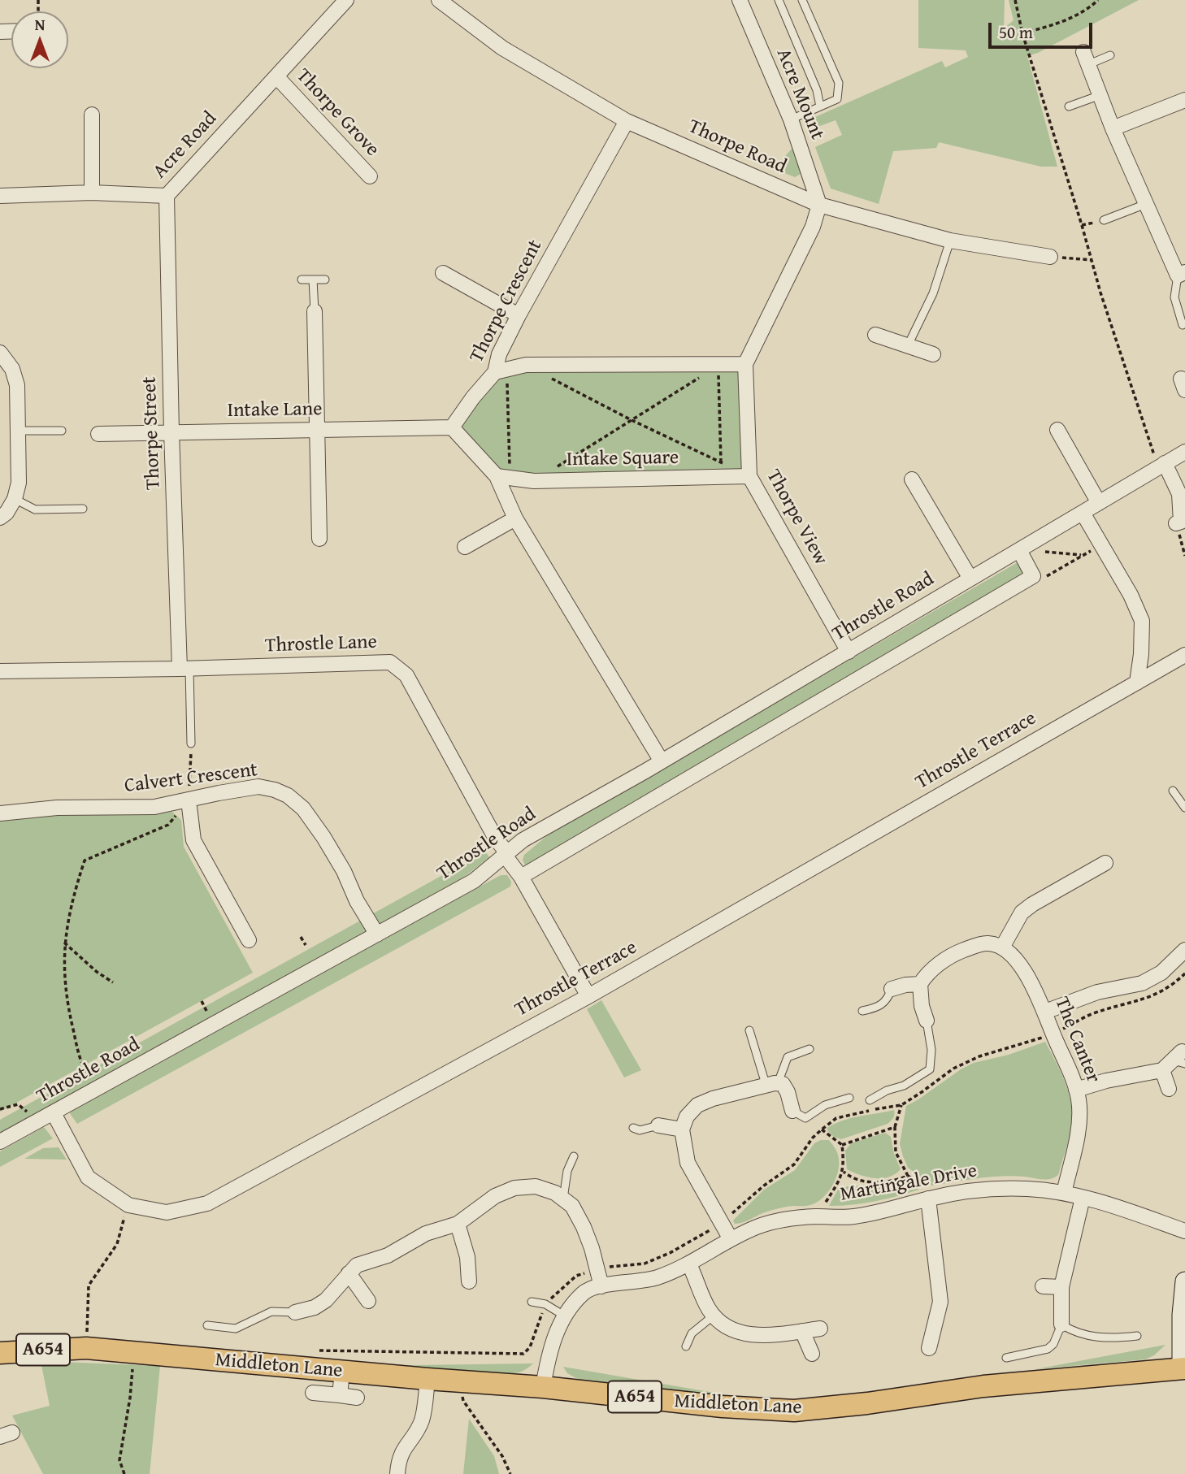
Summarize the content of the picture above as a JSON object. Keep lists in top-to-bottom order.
{
  "streets": {
    "main road": ["A654", "Middleton Lane"],
    "street": [
      "Acre Mount",
      "Thorpe Grove",
      "Acre Road",
      "Thorpe Road",
      "Thorpe Crescent",
      "Intake Lane",
      "Thorpe Street",
      "Intake Square",
      "Thorpe View",
      "Throstle Road",
      "Throstle Lane",
      "Throstle Terrace",
      "Calvert Crescent",
      "The Canter",
      "Martingale Drive"
    ]
  },
  "crossings": [
    ["Acre Mount", "Thorpe Road"],
    ["Acre Mount", "Thorpe View"],
    ["Thorpe Grove", "Acre Road"],
    ["Acre Road", "Thorpe Street"],
    ["Thorpe Road", "Thorpe Crescent"],
    ["Thorpe Road", "Thorpe View"],
    ["Thorpe Crescent", "Intake Lane"],
    ["Intake Lane", "Thorpe Street"],
    ["Thorpe Street", "Throstle Lane"],
    ["Intake Square", "Thorpe View"],
    ["Thorpe View", "Throstle Road"],
    ["Throstle Road", "Throstle Lane"],
    ["Throstle Road", "Throstle Terrace"],
    ["Throstle Road", "Calvert Crescent"],
    ["Throstle Lane", "Throstle Terrace"],
    ["The Canter", "Martingale Drive"],
    ["Martingale Drive", "Middleton Lane"],
    ["A654", "Middleton Lane"]
  ],
  "scale_bar": "50 m",
  "north": "top"
}
